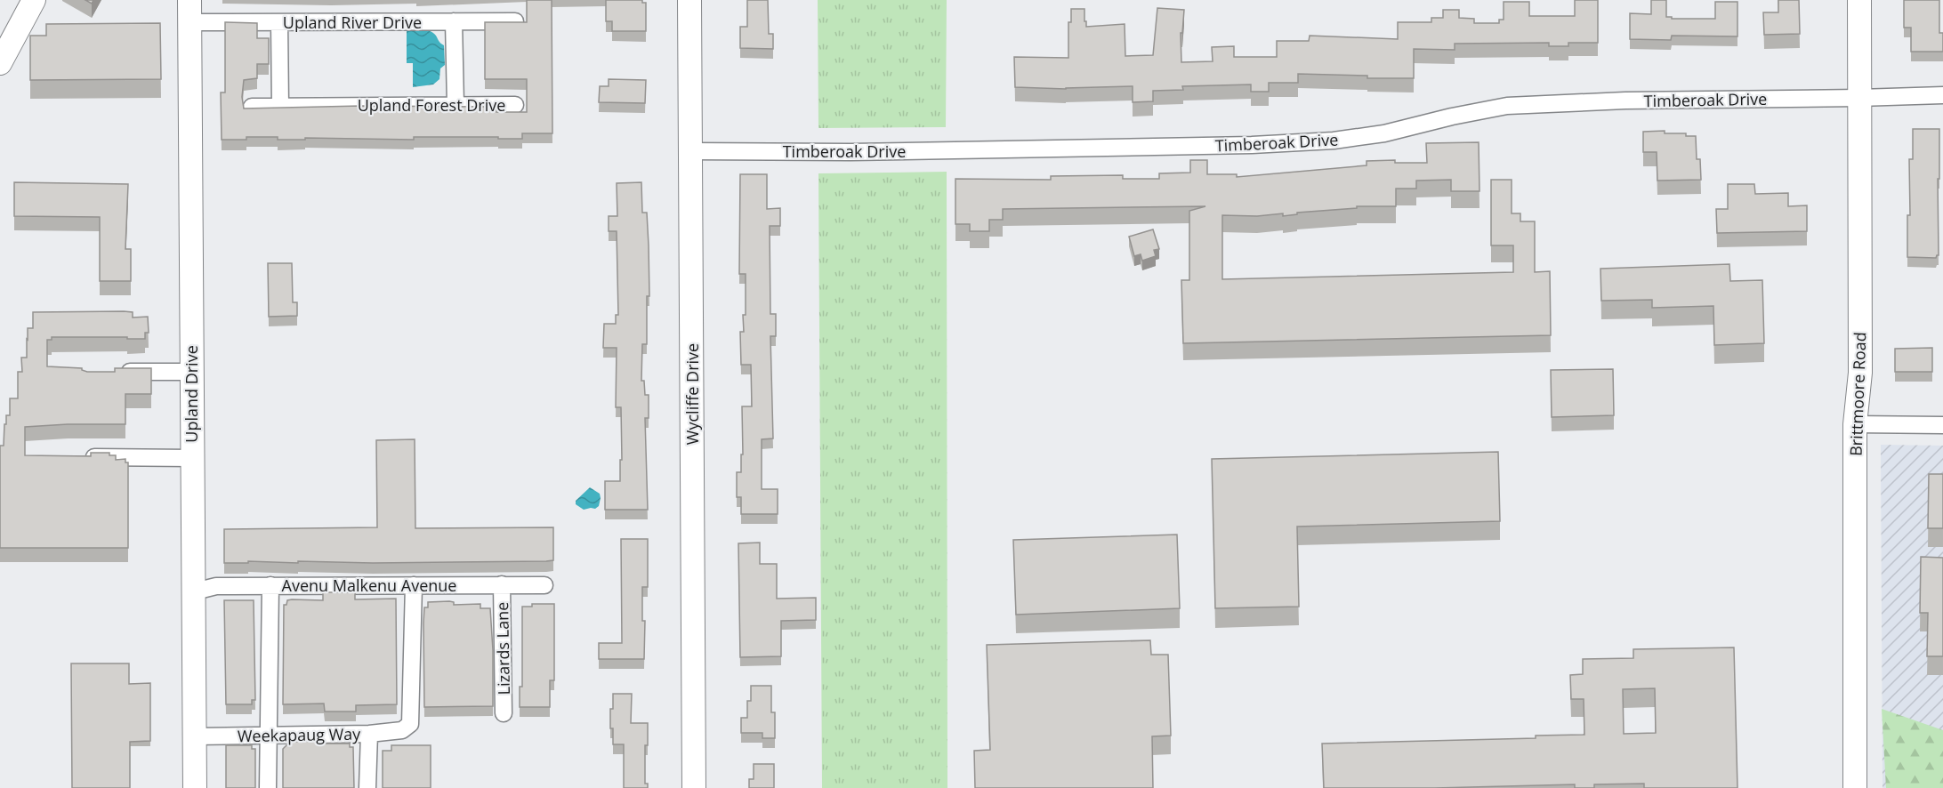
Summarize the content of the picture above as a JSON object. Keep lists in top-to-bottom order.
{
  "streets": {
    "street": [
      "Upland River Drive",
      "Timberoak Drive",
      "Upland Forest Drive",
      "Upland Drive",
      "Wycliffe Drive",
      "Brittmoore Road",
      "Avenu Malkenu Avenue",
      "Lizards Lane",
      "Weekapaug Way"
    ]
  },
  "crossings": [
    ["Upland River Drive", "Upland Drive"],
    ["Timberoak Drive", "Wycliffe Drive"],
    ["Timberoak Drive", "Brittmoore Road"],
    ["Upland Drive", "Avenu Malkenu Avenue"],
    ["Upland Drive", "Weekapaug Way"],
    ["Avenu Malkenu Avenue", "Lizards Lane"],
    ["Avenu Malkenu Avenue", "Weekapaug Way"]
  ]
}
